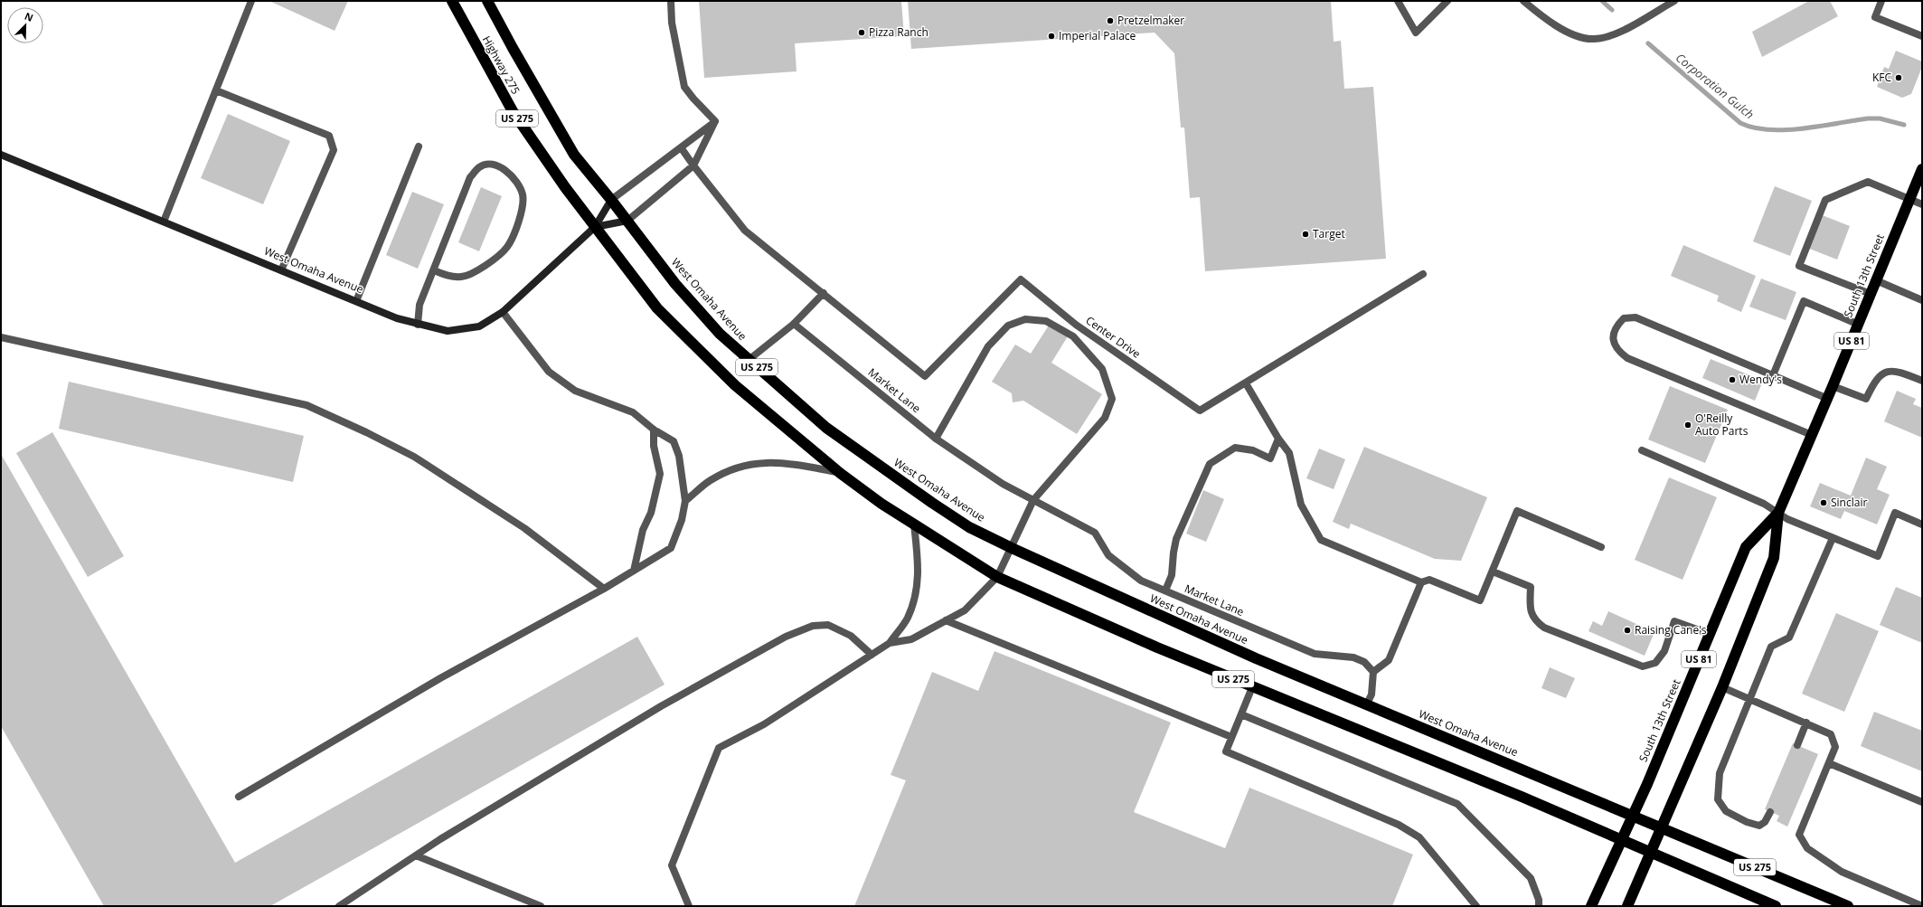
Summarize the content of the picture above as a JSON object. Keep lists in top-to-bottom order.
{
  "streets": {
    "highway": [
      "Highway 275",
      "US 275",
      "West Omaha Avenue",
      "South 13th Street",
      "US 81"
    ],
    "street": ["Center Drive", "Market Lane"]
  },
  "crossings": [
    ["Highway 275", "US 275"],
    ["Highway 275", "West Omaha Avenue"],
    ["US 275", "West Omaha Avenue"],
    ["US 275", "South 13th Street"],
    ["West Omaha Avenue", "South 13th Street"]
  ],
  "water": ["Corporation Gulch"],
  "places": [
    "Pretzelmaker",
    "Pizza Ranch",
    "Imperial Palace",
    "KFC",
    "Target",
    "Wendy's",
    "O'Reilly Auto Parts",
    "Sinclair",
    "Raising Cane's"
  ],
  "north": "top right"
}
